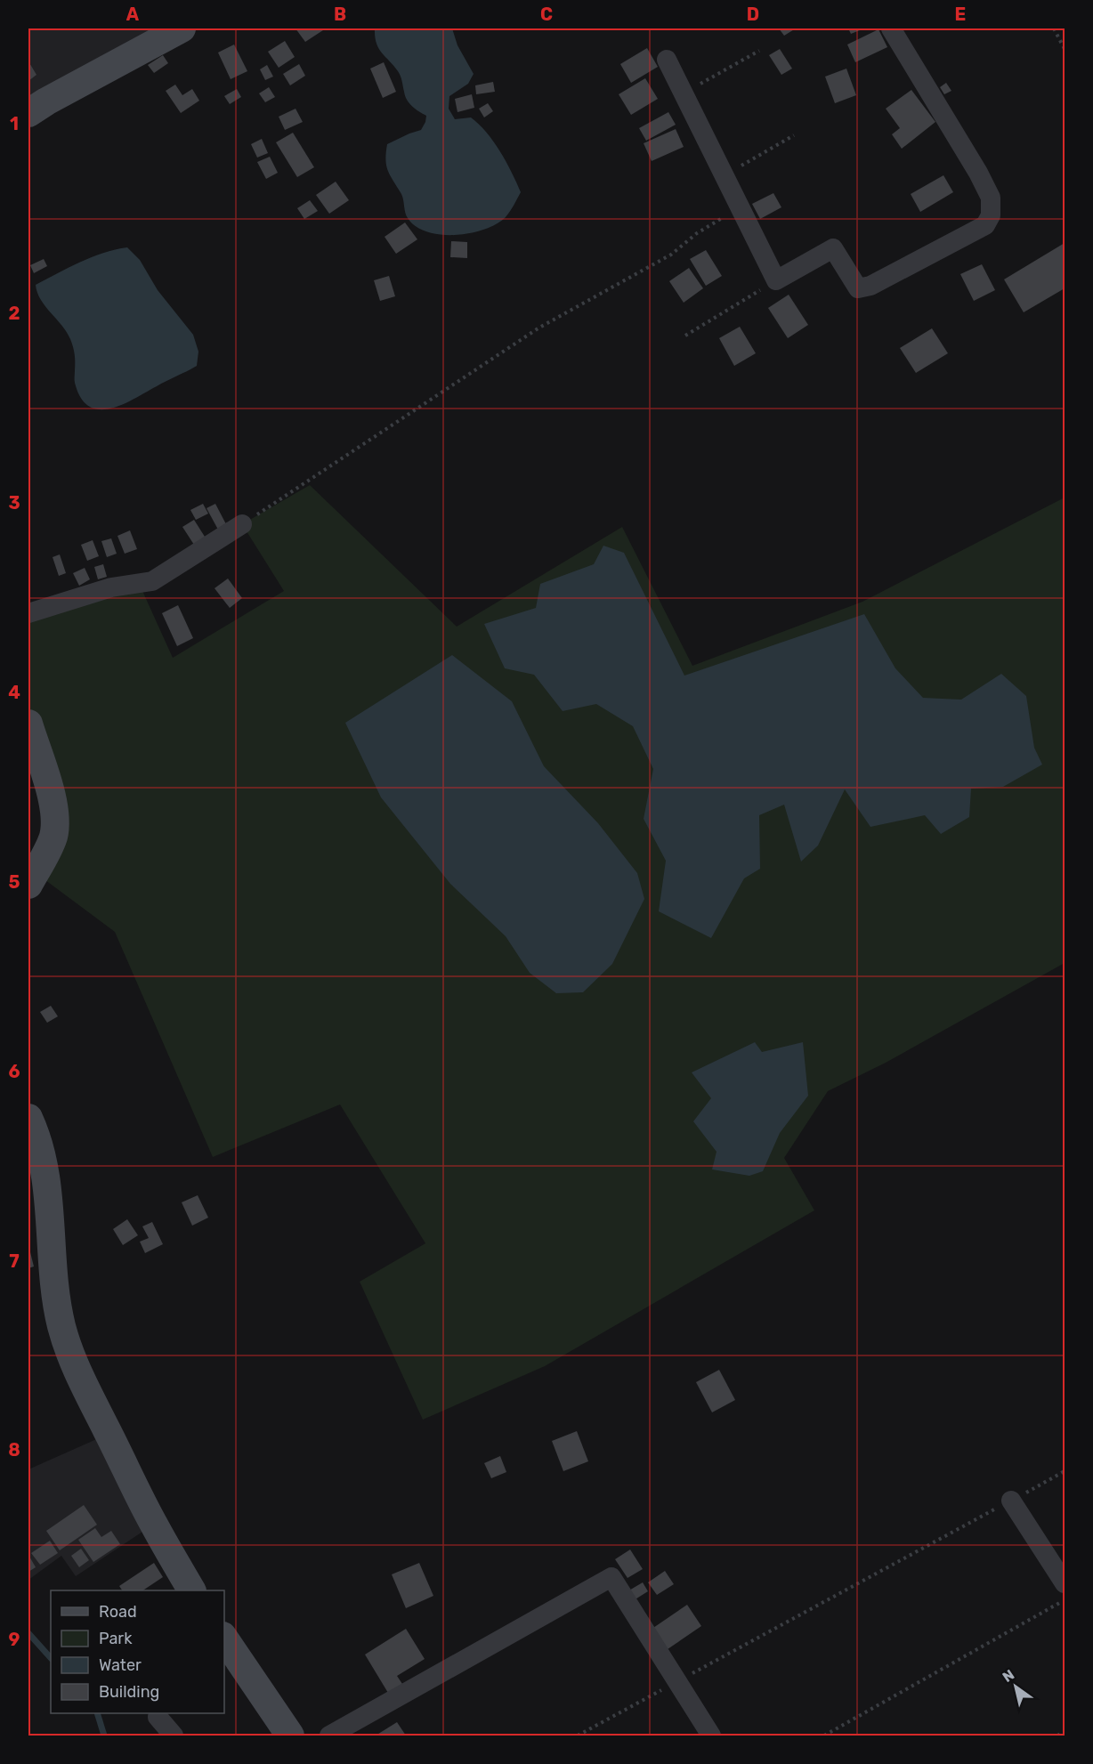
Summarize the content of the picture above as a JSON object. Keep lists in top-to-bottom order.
{
  "legend": [
    "Road",
    "Park",
    "Water",
    "Building"
  ],
  "north": "top left",
  "grid": {
    "columns": [
      "A",
      "B",
      "C",
      "D",
      "E"
    ],
    "rows": [
      "1",
      "2",
      "3",
      "4",
      "5",
      "6",
      "7",
      "8",
      "9"
    ]
  }
}
